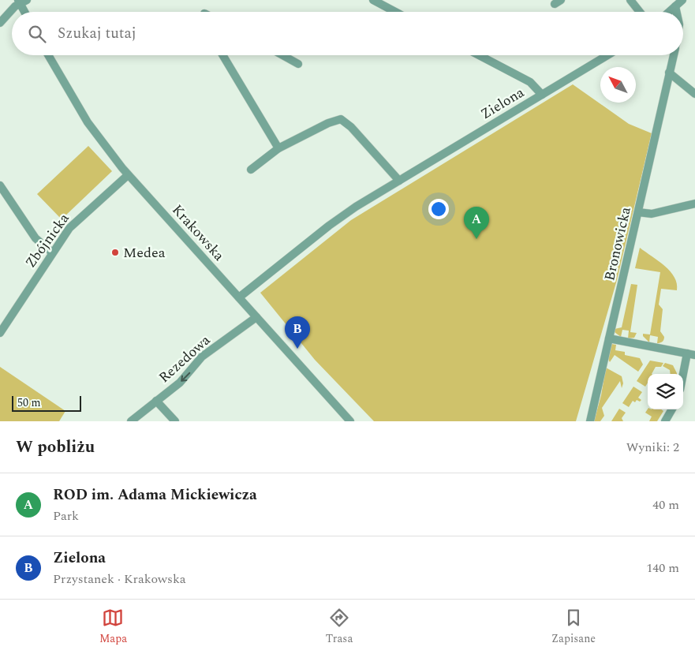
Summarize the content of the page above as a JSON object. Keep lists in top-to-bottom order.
{
  "streets": {
    "street": [
      "Zielona",
      "Krakowska",
      "Zbójnicka",
      "Bronowicka",
      "Rezedowa"
    ]
  },
  "crossings": [
    ["Zielona", "Krakowska"],
    ["Krakowska", "Zbójnicka"],
    ["Krakowska", "Rezedowa"]
  ],
  "one_way": ["Rezedowa"],
  "places": ["Medea"],
  "scale_bar": "50 m",
  "north": "top left",
  "page": {
    "search": "Szukaj tutaj",
    "pins": ["A", "B"],
    "scale": "50 m",
    "heading": ["W pobliżu", "Wyniki: 2"],
    "list": [
      {
        "mark": "A",
        "name": "ROD im. Adama Mickiewicza",
        "note": "Park",
        "value": "40 m"
      },
      {
        "mark": "B",
        "name": "Zielona",
        "note": "Przystanek · Krakowska",
        "value": "140 m"
      }
    ],
    "nav": ["Mapa", "Trasa", "Zapisane"]
  }
}
